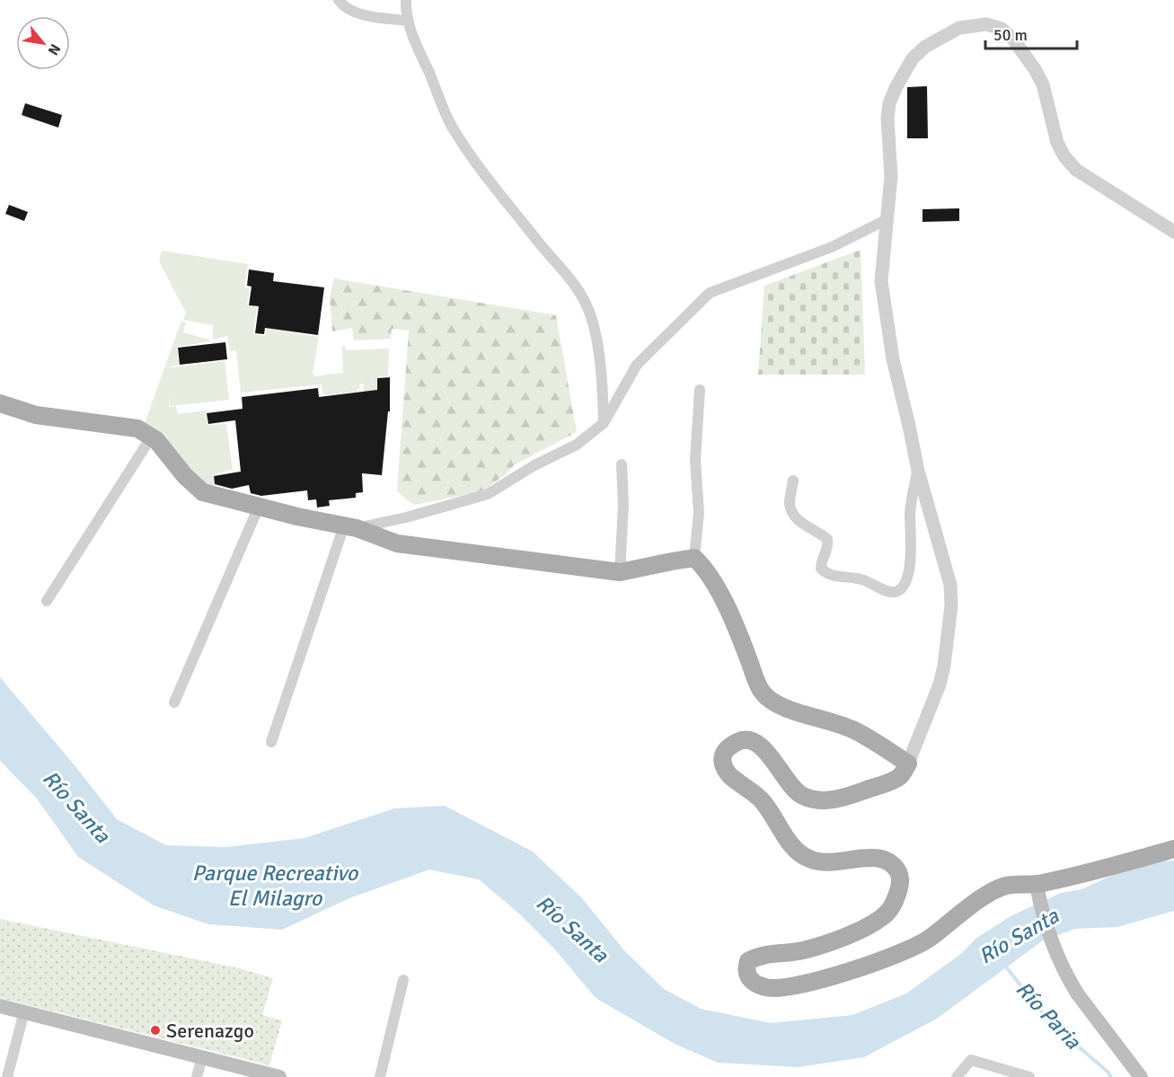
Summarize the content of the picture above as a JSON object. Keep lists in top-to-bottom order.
{
  "water": ["Río Santa", "Parque Recreativo El Milagro", "Río Paria"],
  "places": ["Serenazgo"],
  "scale_bar": "50 m",
  "north": "bottom right"
}
